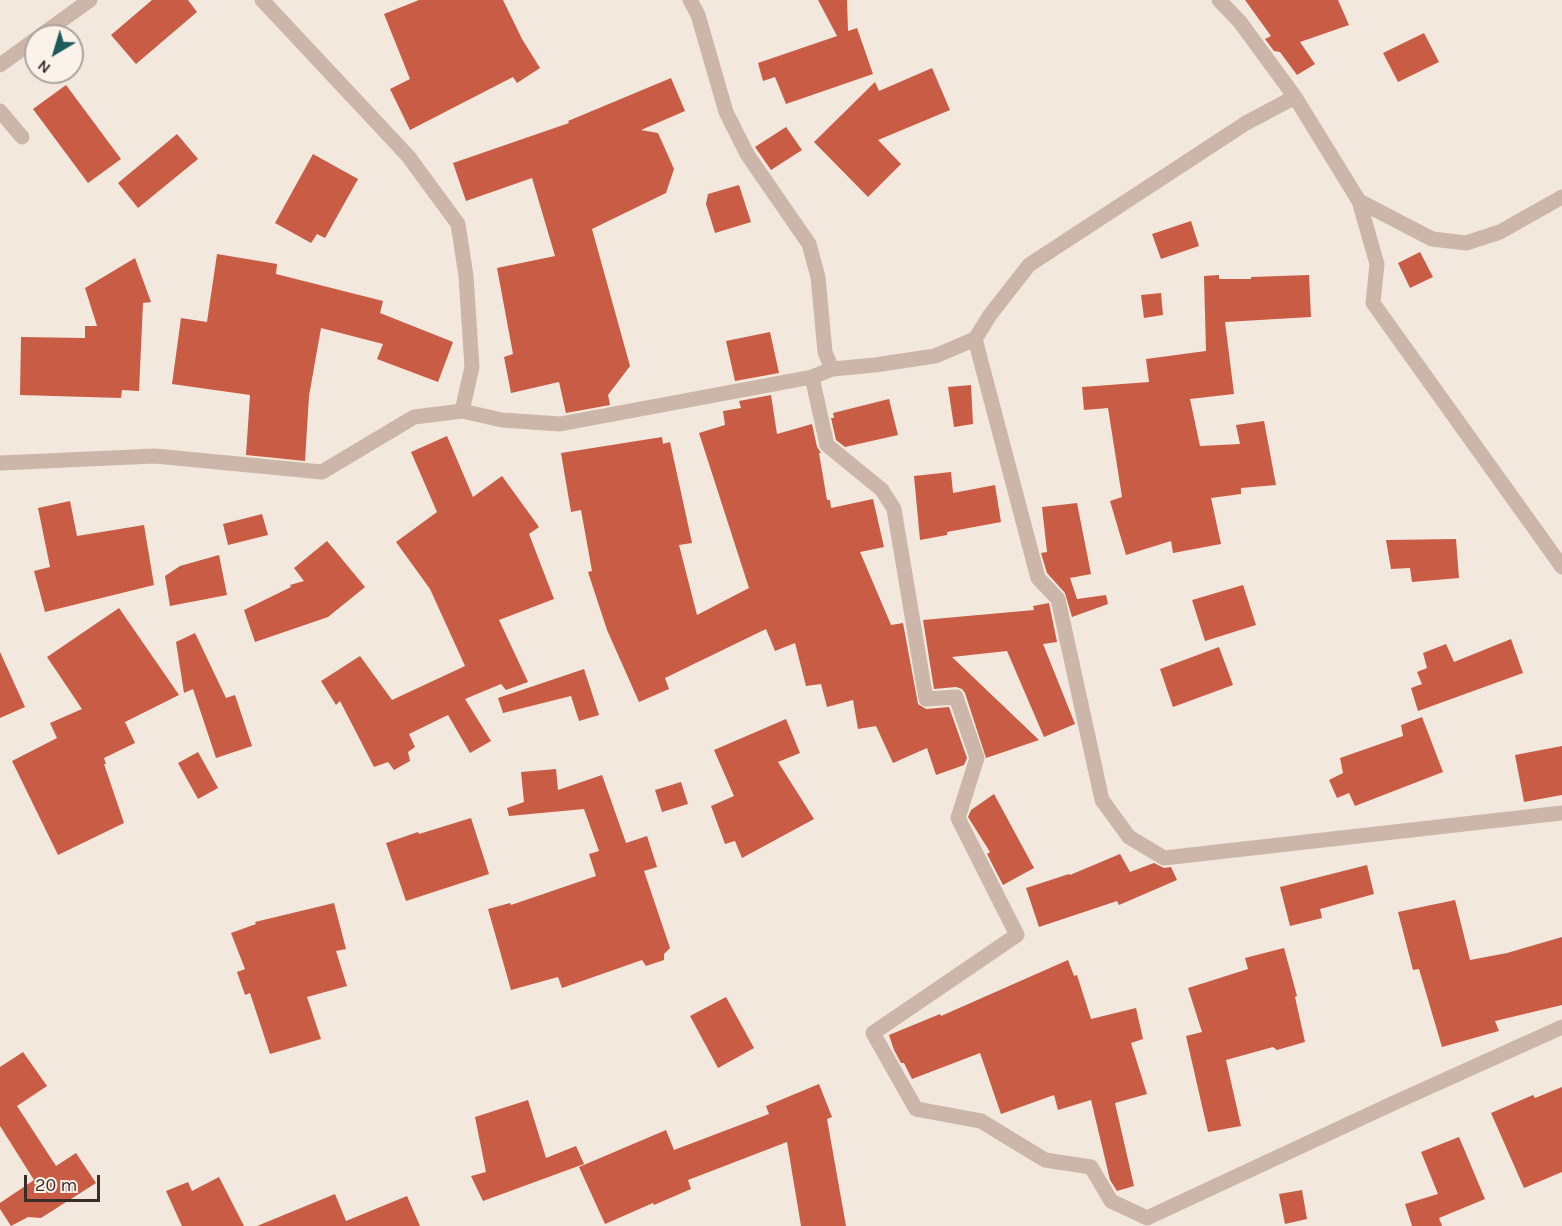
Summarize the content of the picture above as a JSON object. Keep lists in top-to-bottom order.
{
  "scale_bar": "20 m",
  "north": "bottom left"
}
